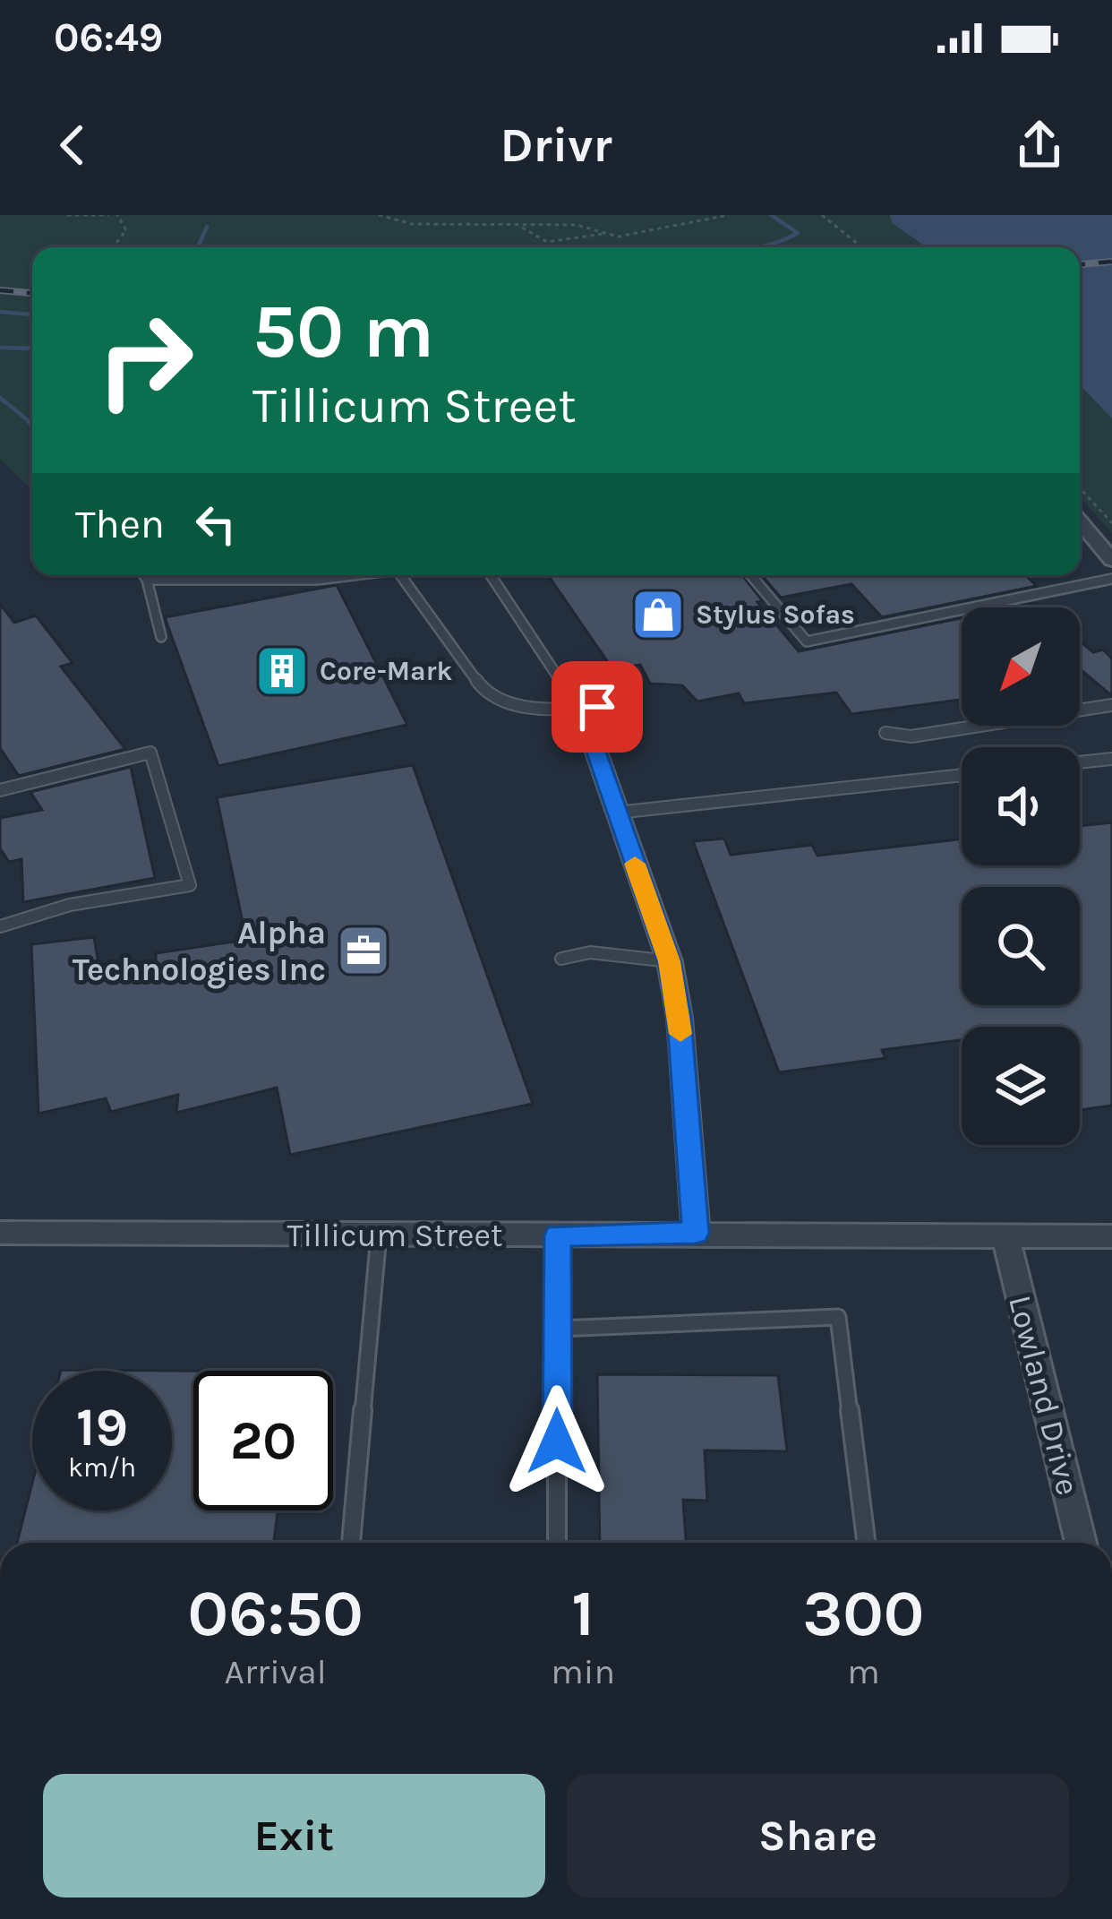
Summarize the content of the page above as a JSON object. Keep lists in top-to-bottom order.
{
  "streets": {
    "street": ["Tillicum Street", "Lowland Drive"]
  },
  "crossings": [
    ["Tillicum Street", "Lowland Drive"]
  ],
  "places": {
    "shop": ["Stylus Sofas"],
    "building": ["Core-Mark"],
    "office": ["Alpha Technologies Inc"]
  },
  "north": "bottom left",
  "page": {
    "status": "06:49",
    "header": "Drivr",
    "turn": ["50 m", "Tillicum Street"],
    "then": "Then",
    "speed": "19 km/h",
    "limit": "20",
    "eta": [
      "06:50",
      "Arrival",
      "1",
      "min",
      "300",
      "m"
    ],
    "buttons": ["Exit", "Share"]
  }
}
